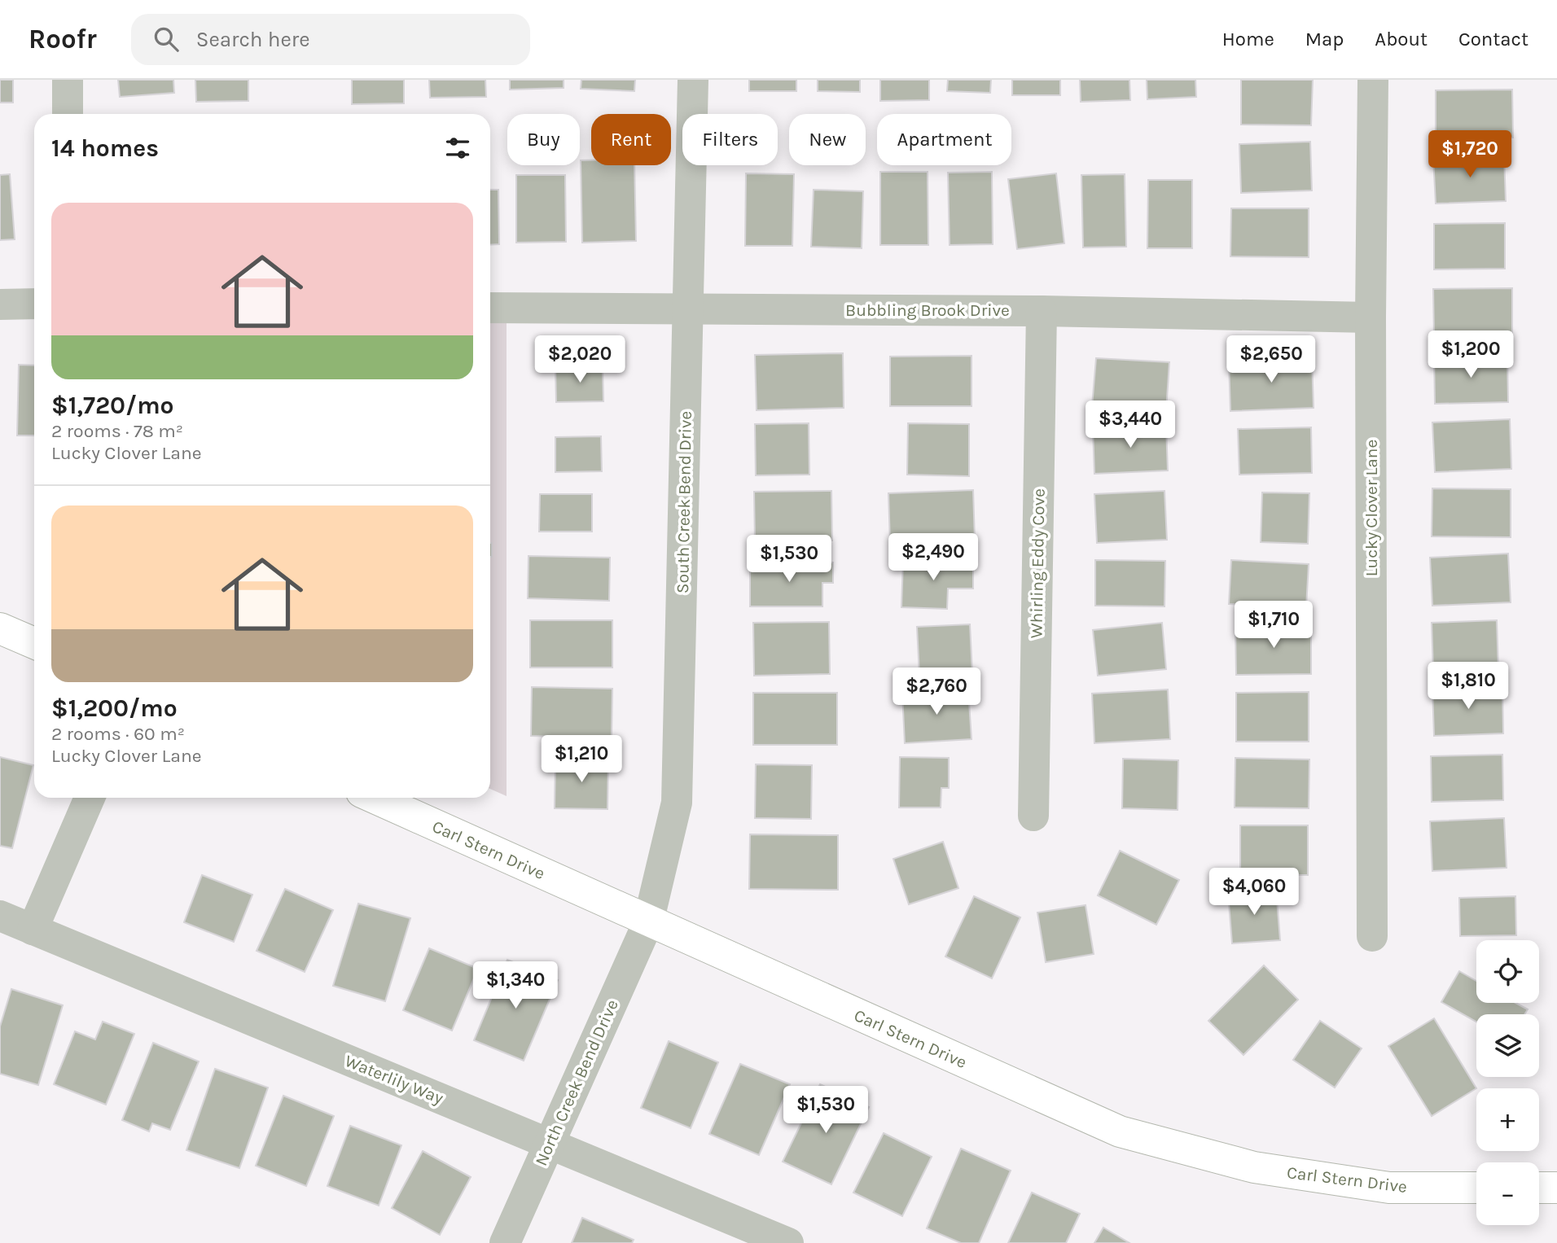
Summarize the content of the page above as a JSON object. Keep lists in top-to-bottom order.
{
  "streets": {
    "street": [
      "Bubbling Brook Drive",
      "South Creek Bend Drive",
      "Lucky Clover Lane",
      "Whirling Eddy Cove",
      "Carl Stern Drive",
      "Waterlily Way",
      "North Creek Bend Drive"
    ]
  },
  "crossings": [
    ["Bubbling Brook Drive", "South Creek Bend Drive"],
    ["Bubbling Brook Drive", "Lucky Clover Lane"],
    ["Bubbling Brook Drive", "Whirling Eddy Cove"],
    ["South Creek Bend Drive", "Carl Stern Drive"],
    ["South Creek Bend Drive", "North Creek Bend Drive"],
    ["Carl Stern Drive", "North Creek Bend Drive"],
    ["Waterlily Way", "North Creek Bend Drive"]
  ],
  "page": {
    "header": "Roofr",
    "search": "Search here",
    "nav": [
      "Home",
      "Map",
      "About",
      "Contact"
    ],
    "chip": [
      "Buy",
      "Rent",
      "Filters",
      "New",
      "Apartment"
    ],
    "heading": "14 homes",
    "price": [
      "$1,720",
      "$1,200",
      "$2,020",
      "$2,650",
      "$3,440",
      "$2,490",
      "$1,530",
      "$1,710",
      "$1,810",
      "$2,760",
      "$1,210",
      "$4,060",
      "$1,340",
      "$1,530"
    ],
    "list": [
      {
        "name": "$1,720/mo",
        "note": "2 rooms · 78 m² · Lucky Clover Lane"
      },
      {
        "name": "$1,200/mo",
        "note": "2 rooms · 60 m² · Lucky Clover Lane"
      }
    ],
    "map_buttons": ["+", "−"]
  }
}
